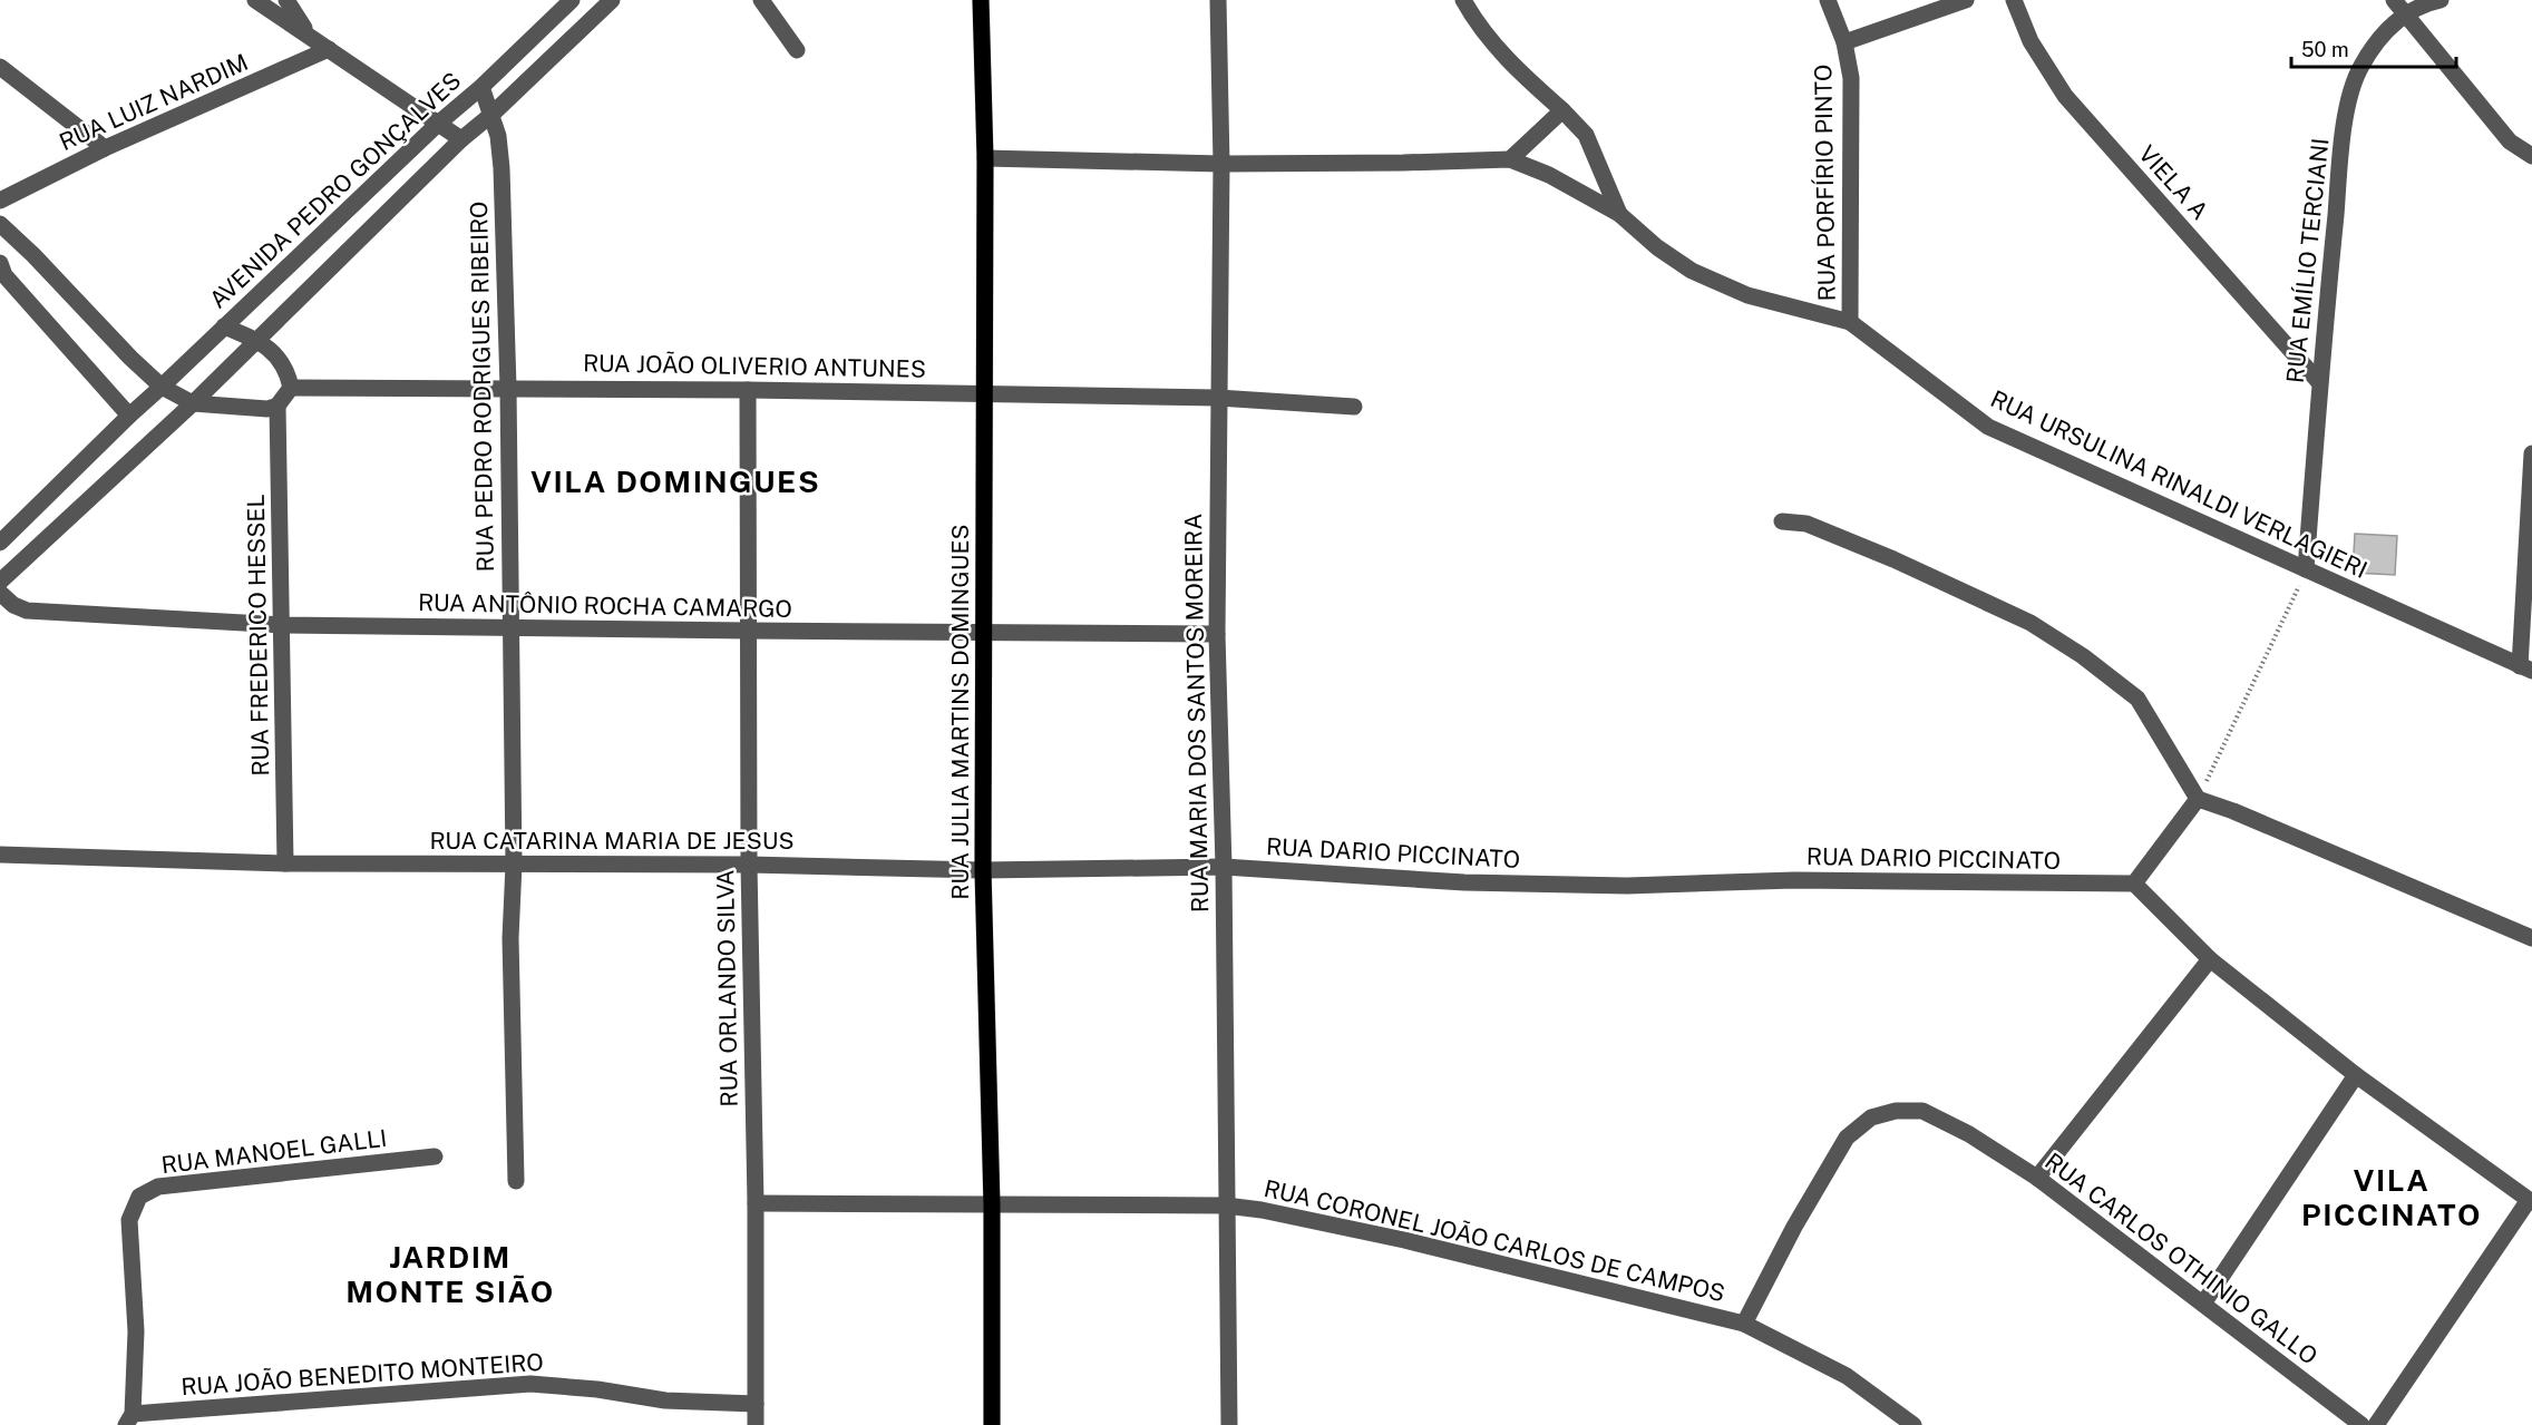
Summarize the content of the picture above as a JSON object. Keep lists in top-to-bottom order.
{
  "streets": {
    "main road": ["RUA JULIA MARTINS DOMINGUES"],
    "street": [
      "RUA LUIZ NARDIM",
      "RUA PORFÍRIO PINTO",
      "VIELA A",
      "AVENIDA PEDRO GONÇALVES",
      "RUA EMÍLIO TERCIANI",
      "RUA JOÃO OLIVERIO ANTUNES",
      "RUA PEDRO RODRIGUES RIBEIRO",
      "RUA URSULINA RINALDI VERLAGIERI",
      "RUA ANTÔNIO ROCHA CAMARGO",
      "RUA FREDERICO HESSEL",
      "RUA MARIA DOS SANTOS MOREIRA",
      "RUA CATARINA MARIA DE JESUS",
      "RUA DARIO PICCINATO",
      "RUA ORLANDO SILVA",
      "RUA MANOEL GALLI",
      "RUA CORONEL JOÃO CARLOS DE CAMPOS",
      "RUA CARLOS OTHINIO GALLO",
      "RUA JOÃO BENEDITO MONTEIRO"
    ]
  },
  "crossings": [
    ["RUA PORFÍRIO PINTO", "RUA URSULINA RINALDI VERLAGIERI"],
    ["VIELA A", "RUA EMÍLIO TERCIANI"],
    ["AVENIDA PEDRO GONÇALVES", "RUA PEDRO RODRIGUES RIBEIRO"],
    ["RUA EMÍLIO TERCIANI", "RUA URSULINA RINALDI VERLAGIERI"],
    ["RUA JOÃO OLIVERIO ANTUNES", "RUA PEDRO RODRIGUES RIBEIRO"],
    ["RUA JOÃO OLIVERIO ANTUNES", "RUA JULIA MARTINS DOMINGUES"],
    ["RUA JOÃO OLIVERIO ANTUNES", "RUA MARIA DOS SANTOS MOREIRA"],
    ["RUA JOÃO OLIVERIO ANTUNES", "RUA ORLANDO SILVA"],
    ["RUA PEDRO RODRIGUES RIBEIRO", "RUA ANTÔNIO ROCHA CAMARGO"],
    ["RUA PEDRO RODRIGUES RIBEIRO", "RUA CATARINA MARIA DE JESUS"],
    ["RUA URSULINA RINALDI VERLAGIERI", "RUA JULIA MARTINS DOMINGUES"],
    ["RUA URSULINA RINALDI VERLAGIERI", "RUA MARIA DOS SANTOS MOREIRA"],
    ["RUA ANTÔNIO ROCHA CAMARGO", "RUA FREDERICO HESSEL"],
    ["RUA ANTÔNIO ROCHA CAMARGO", "RUA JULIA MARTINS DOMINGUES"],
    ["RUA ANTÔNIO ROCHA CAMARGO", "RUA MARIA DOS SANTOS MOREIRA"],
    ["RUA ANTÔNIO ROCHA CAMARGO", "RUA ORLANDO SILVA"],
    ["RUA FREDERICO HESSEL", "RUA CATARINA MARIA DE JESUS"],
    ["RUA JULIA MARTINS DOMINGUES", "RUA CATARINA MARIA DE JESUS"],
    ["RUA JULIA MARTINS DOMINGUES", "RUA CORONEL JOÃO CARLOS DE CAMPOS"],
    ["RUA MARIA DOS SANTOS MOREIRA", "RUA CATARINA MARIA DE JESUS"],
    ["RUA MARIA DOS SANTOS MOREIRA", "RUA DARIO PICCINATO"],
    ["RUA MARIA DOS SANTOS MOREIRA", "RUA CORONEL JOÃO CARLOS DE CAMPOS"],
    ["RUA CATARINA MARIA DE JESUS", "RUA DARIO PICCINATO"],
    ["RUA CATARINA MARIA DE JESUS", "RUA ORLANDO SILVA"],
    ["RUA ORLANDO SILVA", "RUA CORONEL JOÃO CARLOS DE CAMPOS"],
    ["RUA ORLANDO SILVA", "RUA JOÃO BENEDITO MONTEIRO"],
    ["RUA MANOEL GALLI", "RUA JOÃO BENEDITO MONTEIRO"],
    ["RUA CORONEL JOÃO CARLOS DE CAMPOS", "RUA CARLOS OTHINIO GALLO"]
  ],
  "districts": ["VILA DOMINGUES", "VILA PICCINATO", "JARDIM MONTE SIÃO"],
  "scale_bar": "50 m"
}
